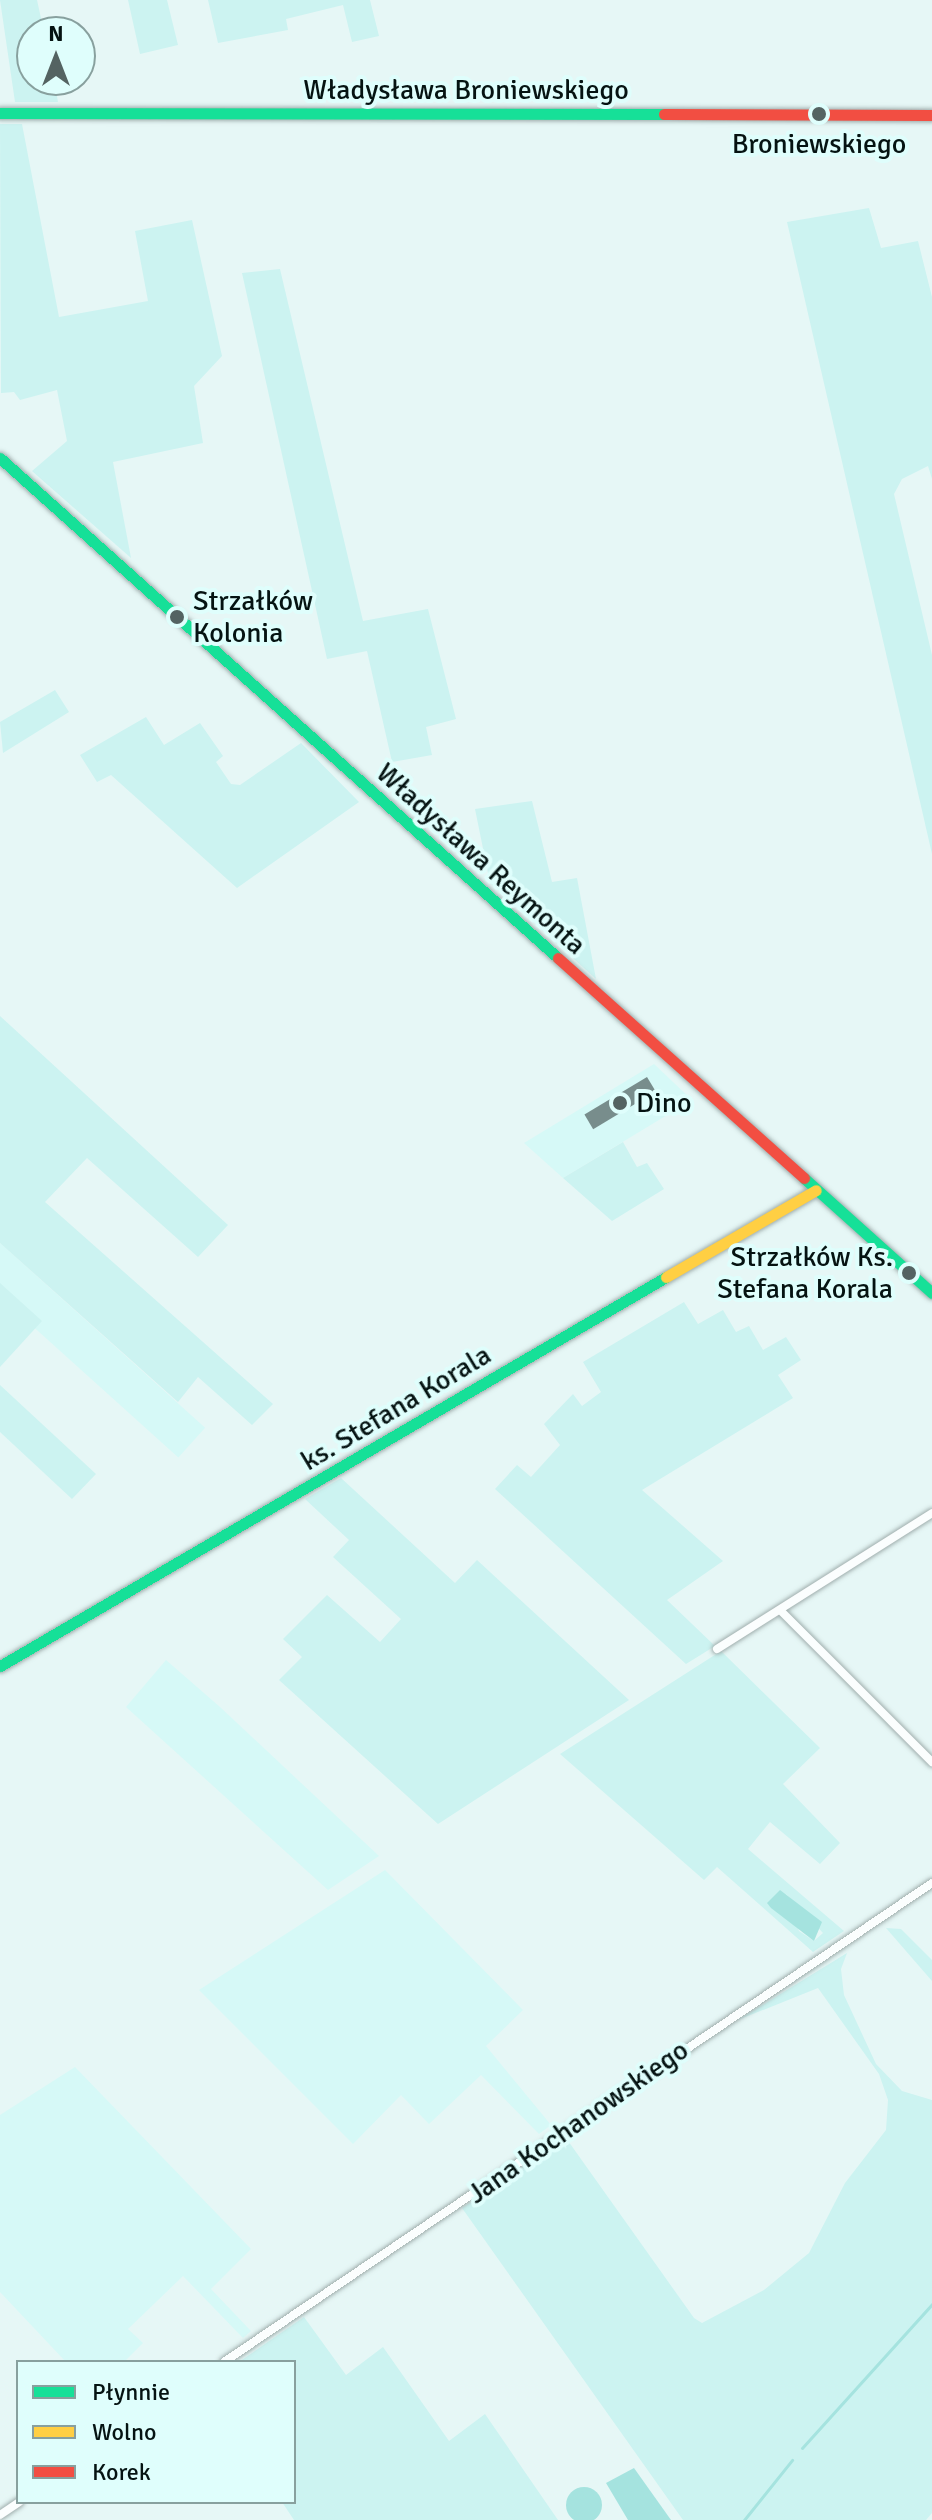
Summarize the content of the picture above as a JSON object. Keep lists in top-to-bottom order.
{
  "streets": {
    "street": [
      "Władysława Broniewskiego",
      "Władysława Reymonta",
      "ks. Stefana Korala",
      "Jana Kochanowskiego"
    ]
  },
  "crossings": [
    ["Władysława Reymonta", "ks. Stefana Korala"]
  ],
  "places": [
    "Broniewskiego",
    "Strzałków Kolonia",
    "Dino",
    "Strzałków Ks. Stefana Korala"
  ],
  "legend": ["Płynnie", "Wolno", "Korek"],
  "north": "top"
}
